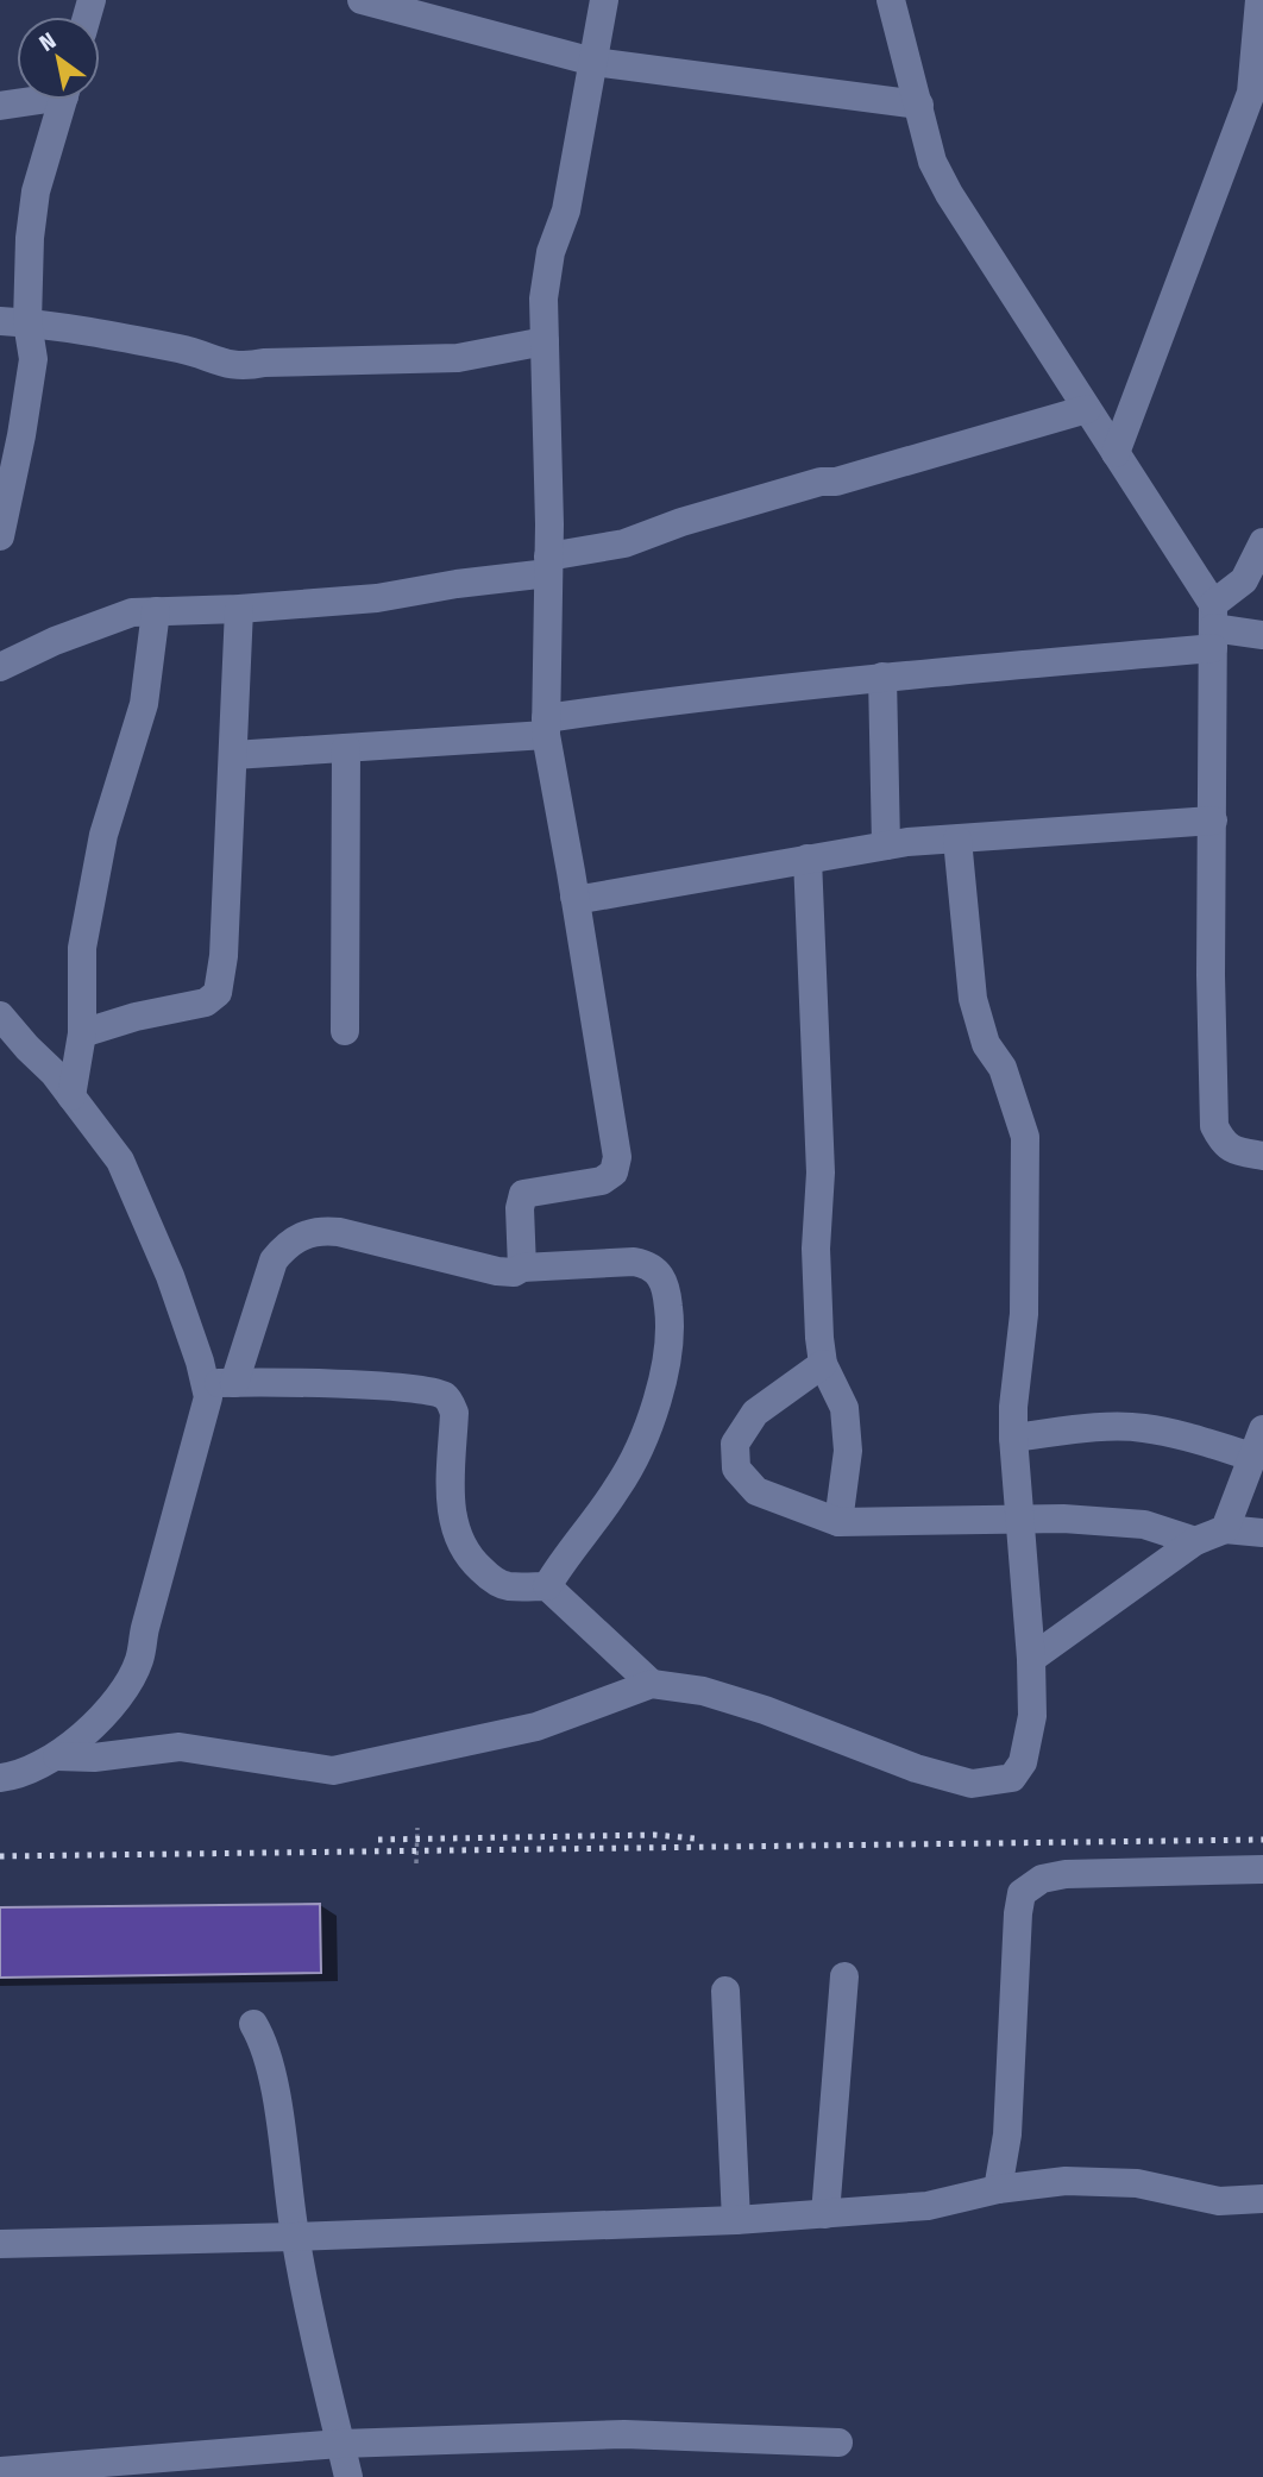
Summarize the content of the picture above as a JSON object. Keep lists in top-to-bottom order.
{
  "north": "top left"
}
